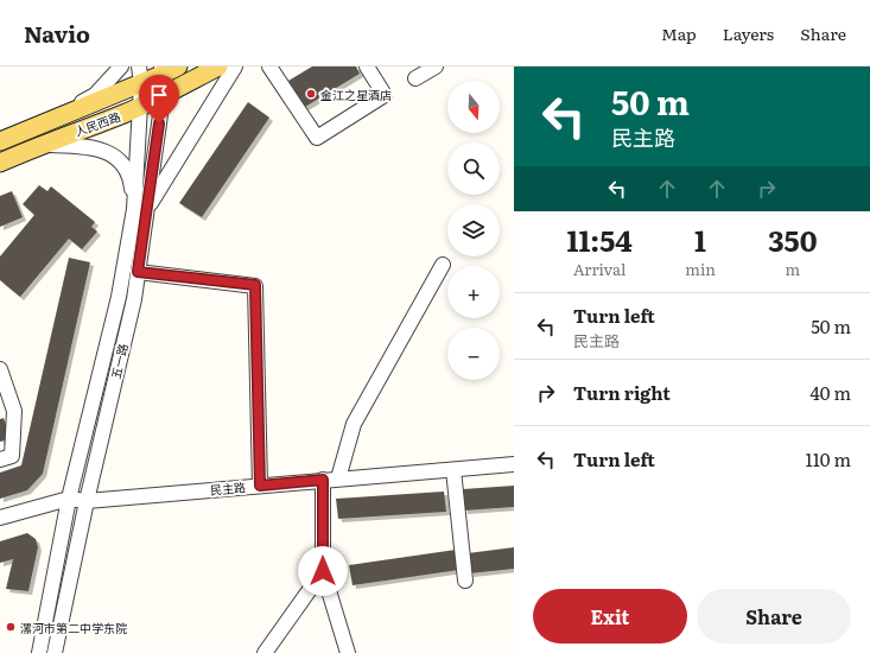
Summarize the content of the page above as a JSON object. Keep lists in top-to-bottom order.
{
  "streets": {
    "main road": ["人民西路"],
    "street": ["五一路", "民主路"]
  },
  "crossings": [
    ["人民西路", "五一路"],
    ["五一路", "民主路"]
  ],
  "places": ["金江之星酒店", "漯河市第二中学东院"],
  "north": "bottom",
  "page": {
    "header": "Navio",
    "nav": ["Map", "Layers", "Share"],
    "turn": ["50 m", "民主路"],
    "map_buttons": ["+", "−"],
    "eta": [
      "11:54",
      "Arrival",
      "1",
      "min",
      "350",
      "m"
    ],
    "list": [
      {
        "name": "Turn left",
        "note": "民主路",
        "value": "50 m"
      },
      {
        "name": "Turn right",
        "value": "40 m"
      },
      {
        "name": "Turn left",
        "value": "110 m"
      }
    ],
    "buttons": ["Exit", "Share"]
  }
}
